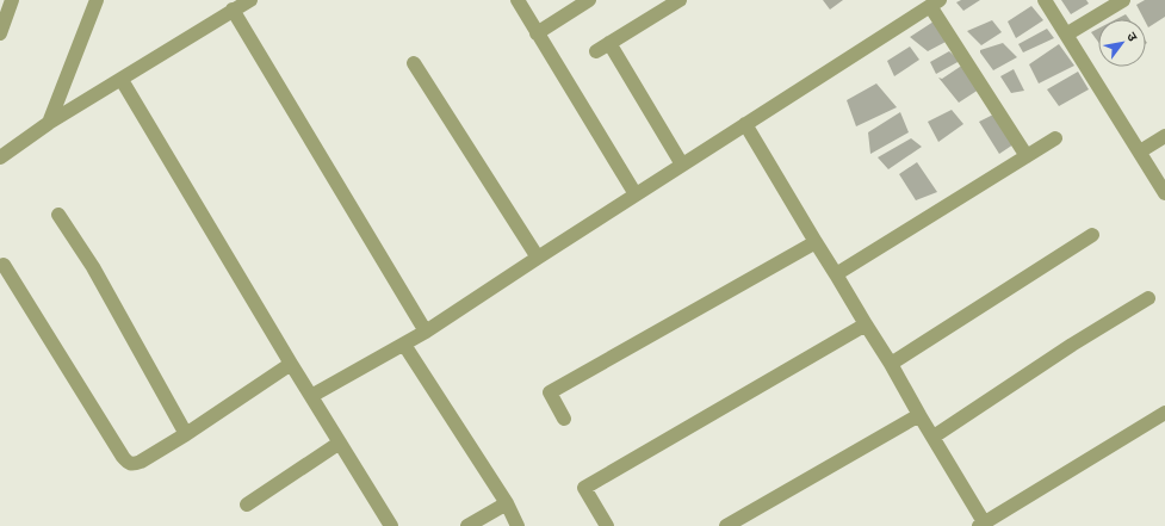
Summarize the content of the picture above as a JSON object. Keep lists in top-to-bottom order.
{
  "north": "top right"
}
